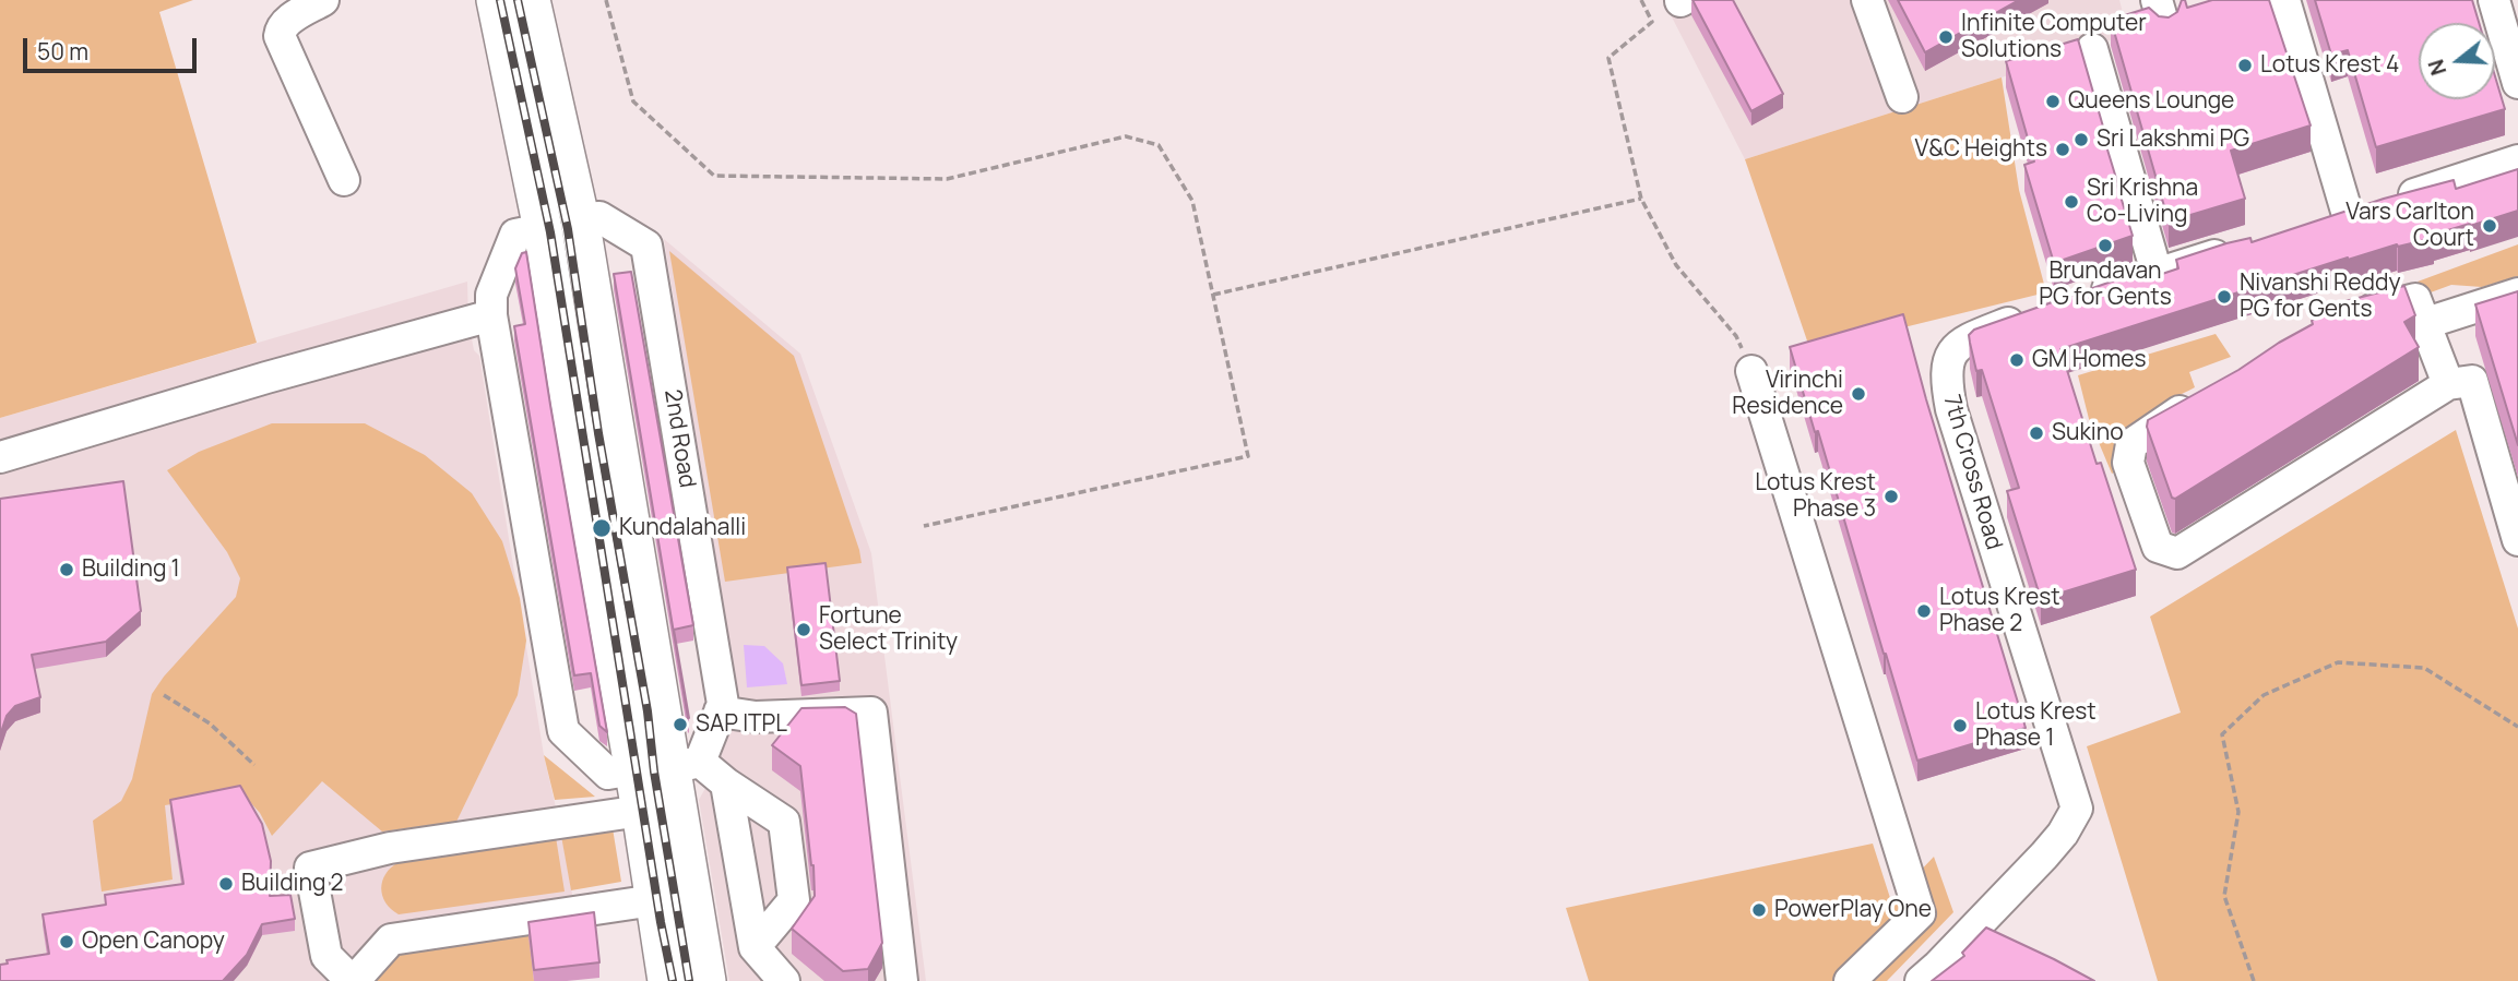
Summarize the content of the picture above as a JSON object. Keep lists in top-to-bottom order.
{
  "streets": {
    "street": ["2nd Road", "7th Cross Road"]
  },
  "places": [
    "Infinite Computer Solutions",
    "Lotus Krest 4",
    "Queens Lounge",
    "Sri Lakshmi PG",
    "V&C Heights",
    "Sri Krishna Co-Living",
    "Vars Carlton Court",
    "Brundavan PG for Gents",
    "Nivanshi Reddy PG for Gents",
    "GM Homes",
    "Virinchi Residence",
    "Sukino",
    "Lotus Krest Phase 3",
    "Kundalahalli",
    "Building 1",
    "Lotus Krest Phase 2",
    "Fortune Select Trinity",
    "SAP ITPL",
    "Lotus Krest Phase 1",
    "Building 2",
    "PowerPlay One",
    "Open Canopy"
  ],
  "scale_bar": "50 m",
  "north": "left"
}
